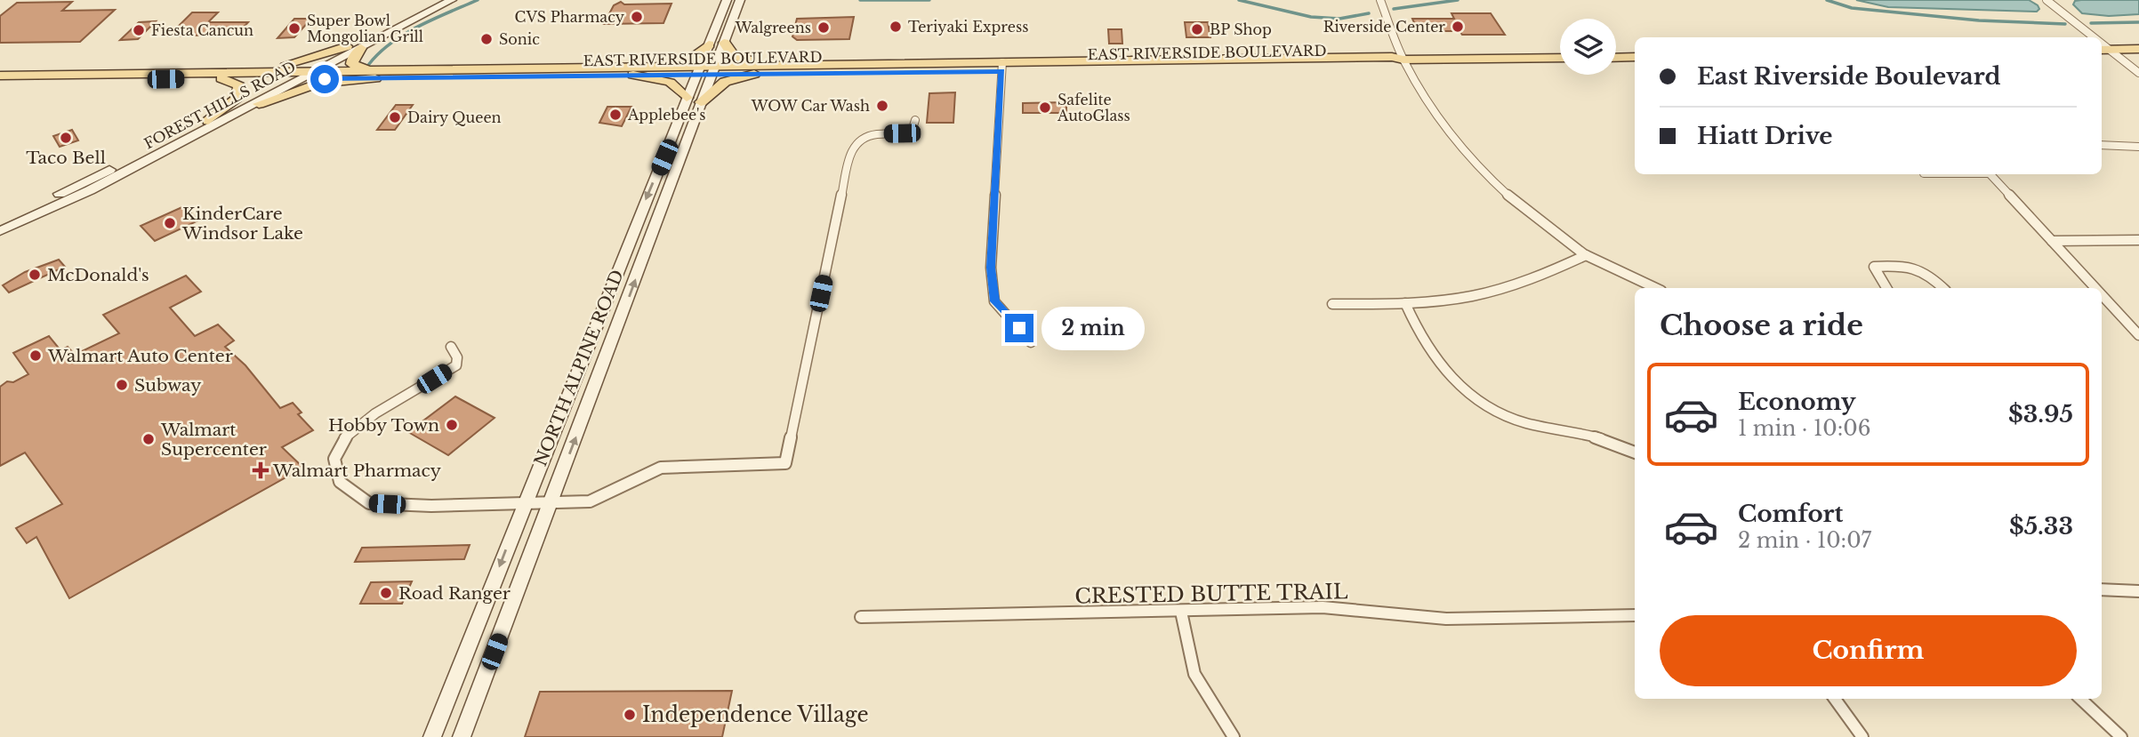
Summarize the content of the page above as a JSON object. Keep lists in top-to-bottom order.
{
  "streets": {
    "main road": ["EAST RIVERSIDE BOULEVARD", "FOREST HILLS ROAD", "NORTH ALPINE ROAD"],
    "street": ["CRESTED BUTTE TRAIL"]
  },
  "crossings": [
    ["EAST RIVERSIDE BOULEVARD", "FOREST HILLS ROAD"],
    ["EAST RIVERSIDE BOULEVARD", "NORTH ALPINE ROAD"]
  ],
  "places": {
    "other": [
      "CVS Pharmacy",
      "Teriyaki Express",
      "Riverside Center",
      "Walgreens",
      "Super Bowl Mongolian Grill",
      "BP Shop",
      "Fiesta Cancun",
      "Sonic",
      "WOW Car Wash",
      "Safelite AutoGlass",
      "Applebee's",
      "Dairy Queen",
      "Taco Bell",
      "KinderCare Windsor Lake",
      "McDonald's",
      "Walmart Auto Center",
      "Subway",
      "Hobby Town",
      "Walmart Supercenter",
      "Road Ranger",
      "Independence Village"
    ],
    "health": ["Walmart Pharmacy"]
  },
  "page": {
    "banner": ["East Riverside Boulevard", "Hiatt Drive"],
    "heading": "Choose a ride",
    "bubble": "2 min",
    "list": [
      {
        "name": "Economy",
        "note": "1 min · 10:06",
        "value": "$3.95"
      },
      {
        "name": "Comfort",
        "note": "2 min · 10:07",
        "value": "$5.33"
      }
    ],
    "buttons": "Confirm"
  }
}
